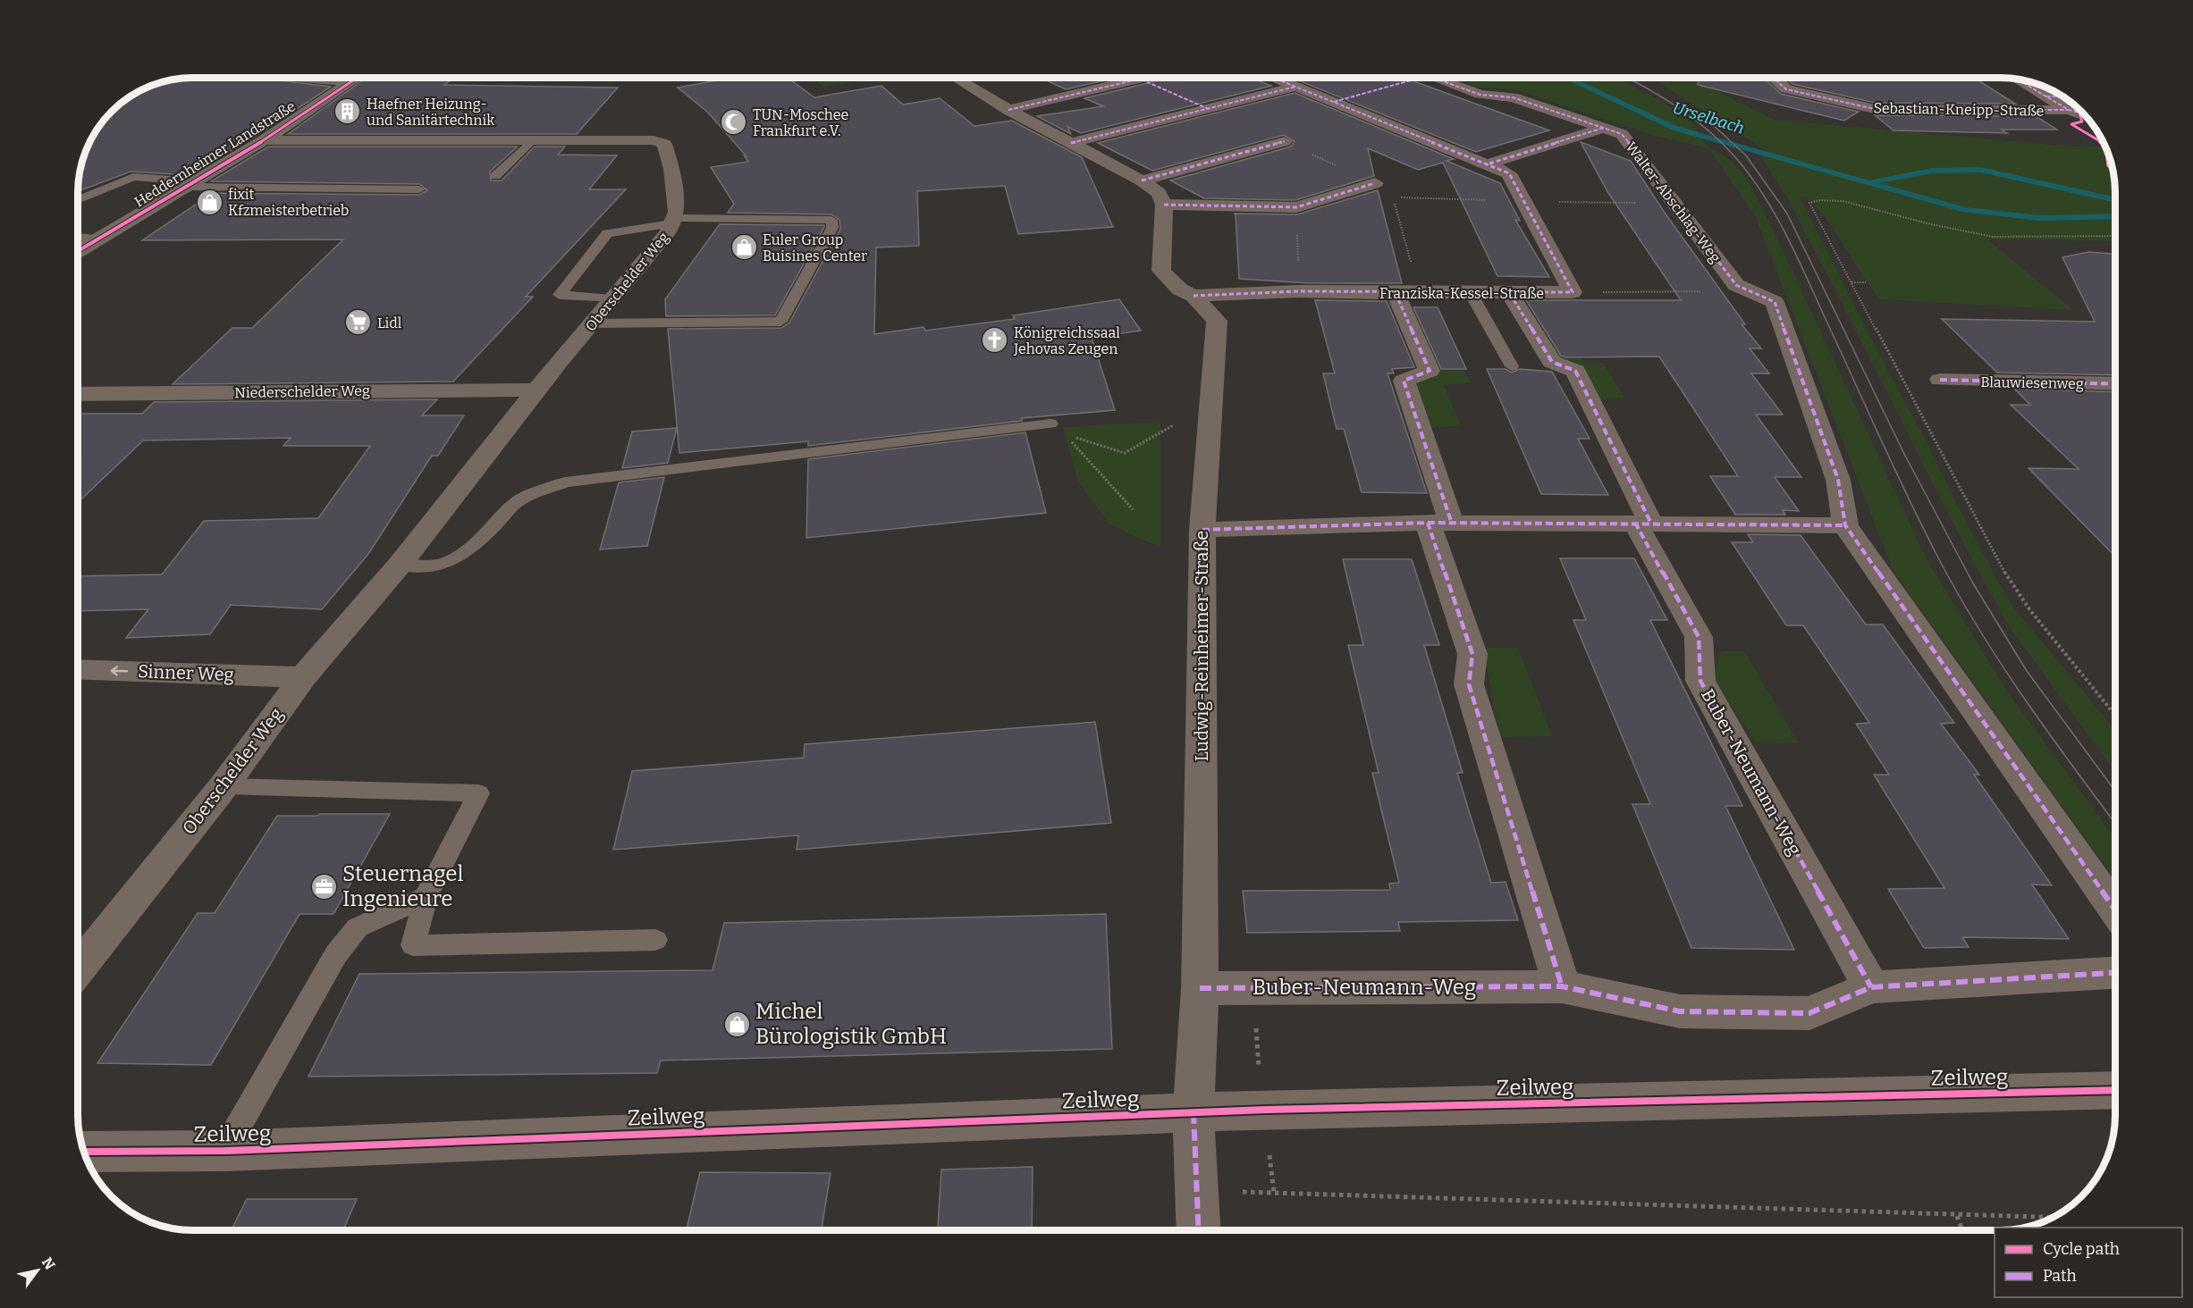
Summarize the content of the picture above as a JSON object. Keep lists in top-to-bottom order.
{
  "streets": {
    "street": [
      "Sebastian-Kneipp-Straße",
      "Heddernheimer Landstraße",
      "Walter-Abschlag-Weg",
      "Oberschelder Weg",
      "Franziska-Kessel-Straße",
      "Blauwiesenweg",
      "Niederschelder Weg",
      "Ludwig-Reinheimer-Straße",
      "Sinner Weg",
      "Buber-Neumann-Weg",
      "Zeilweg"
    ]
  },
  "crossings": [
    ["Heddernheimer Landstraße", "Oberschelder Weg"],
    ["Oberschelder Weg", "Niederschelder Weg"],
    ["Oberschelder Weg", "Sinner Weg"],
    ["Franziska-Kessel-Straße", "Ludwig-Reinheimer-Straße"],
    ["Franziska-Kessel-Straße", "Buber-Neumann-Weg"],
    ["Ludwig-Reinheimer-Straße", "Buber-Neumann-Weg"],
    ["Ludwig-Reinheimer-Straße", "Zeilweg"]
  ],
  "one_way": ["Sinner Weg"],
  "water": ["Urselbach"],
  "places": {
    "building": ["Haefner Heizung- und Sanitärtechnik"],
    "mosque": ["TUN-Moschee Frankfurt e.V."],
    "shop": ["fixit Kfzmeisterbetrieb", "Euler Group Buisines Center", "Michel Bürologistik GmbH"],
    "supermarket": ["Lidl"],
    "church": ["Königreichssaal Jehovas Zeugen"],
    "office": ["Steuernagel Ingenieure"]
  },
  "legend": ["Cycle path", "Path"],
  "north": "top right"
}
